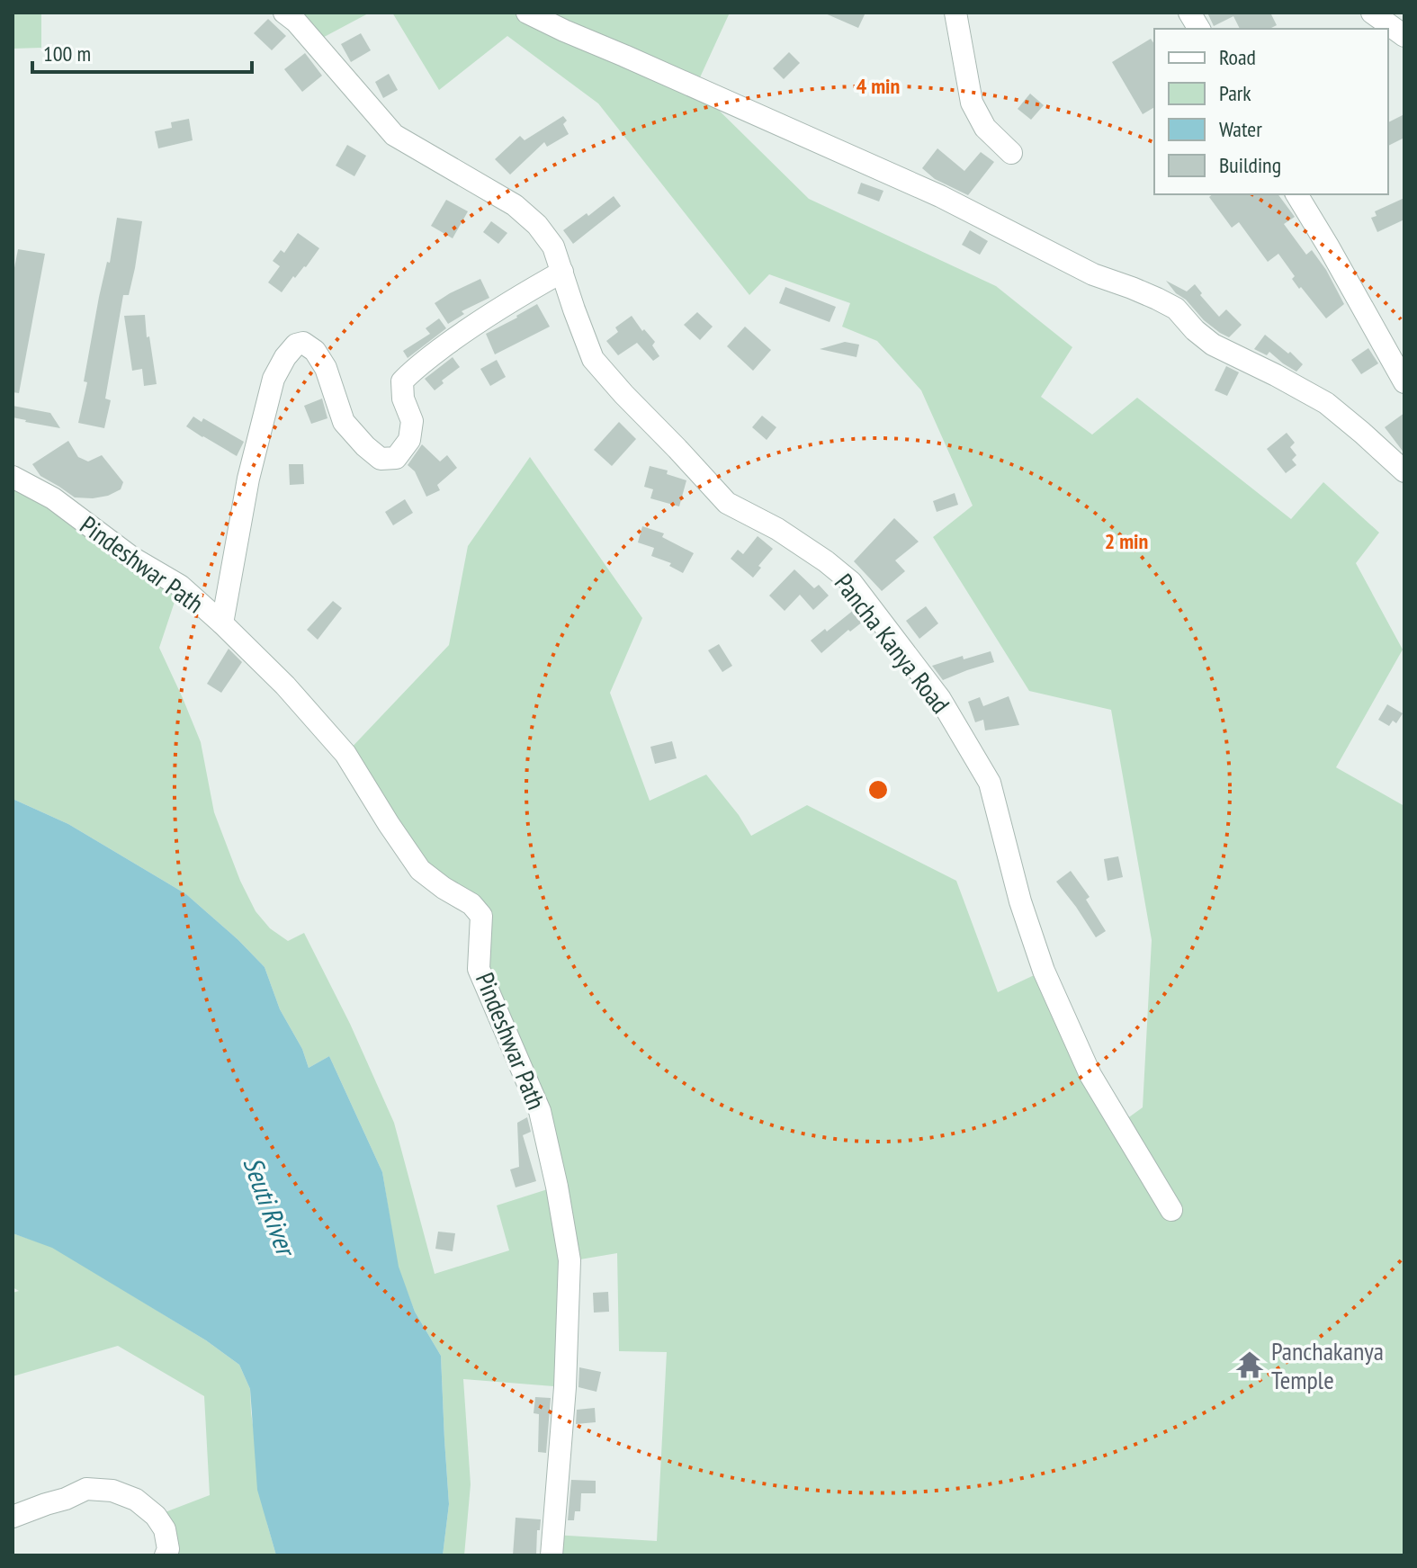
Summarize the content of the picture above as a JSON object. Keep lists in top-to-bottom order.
{
  "streets": {
    "street": ["Pindeshwar Path", "Pancha Kanya Road"]
  },
  "water": ["Seuti River"],
  "places": {
    "temple": ["Panchakanya Temple"]
  },
  "legend": [
    "Road",
    "Park",
    "Water",
    "Building"
  ],
  "scale_bar": "100 m",
  "rings": ["4 min", "2 min"]
}
